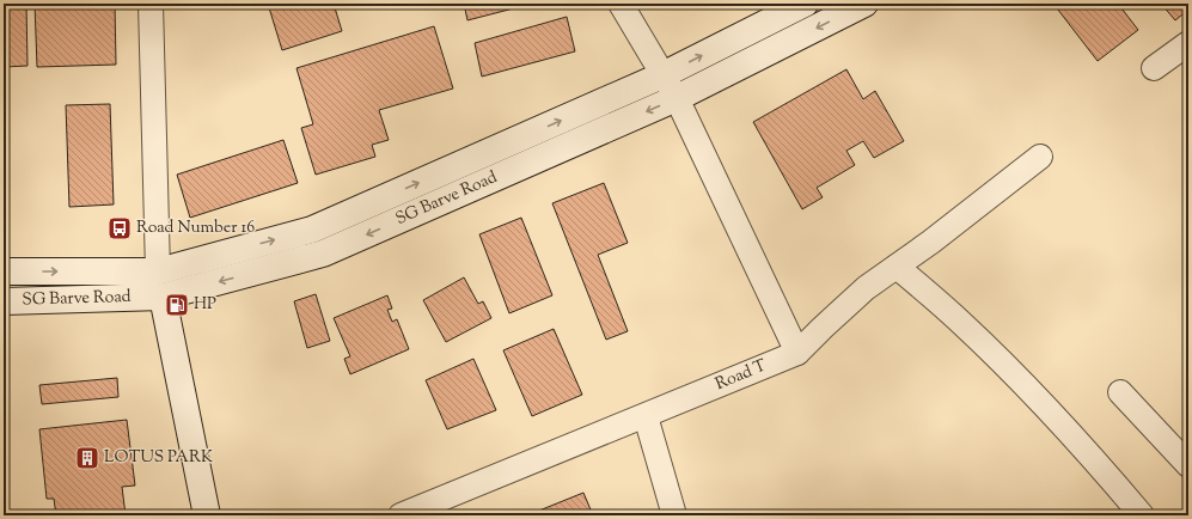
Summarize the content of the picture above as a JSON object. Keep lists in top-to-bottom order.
{
  "streets": {
    "main road": ["SG Barve Road"],
    "street": ["Road T"]
  },
  "places": {
    "bus stop": ["Road Number 16"],
    "fuel station": ["HP"],
    "building": ["LOTUS PARK"]
  }
}
